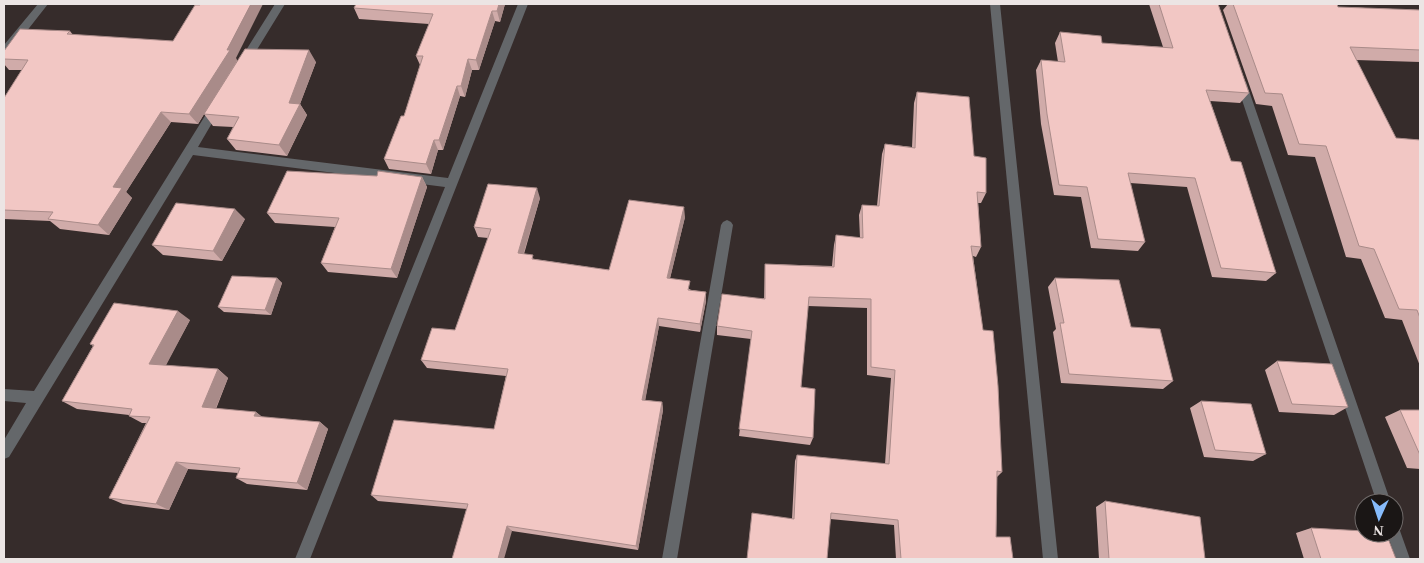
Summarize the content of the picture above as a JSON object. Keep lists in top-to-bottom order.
{
  "north": "bottom"
}
